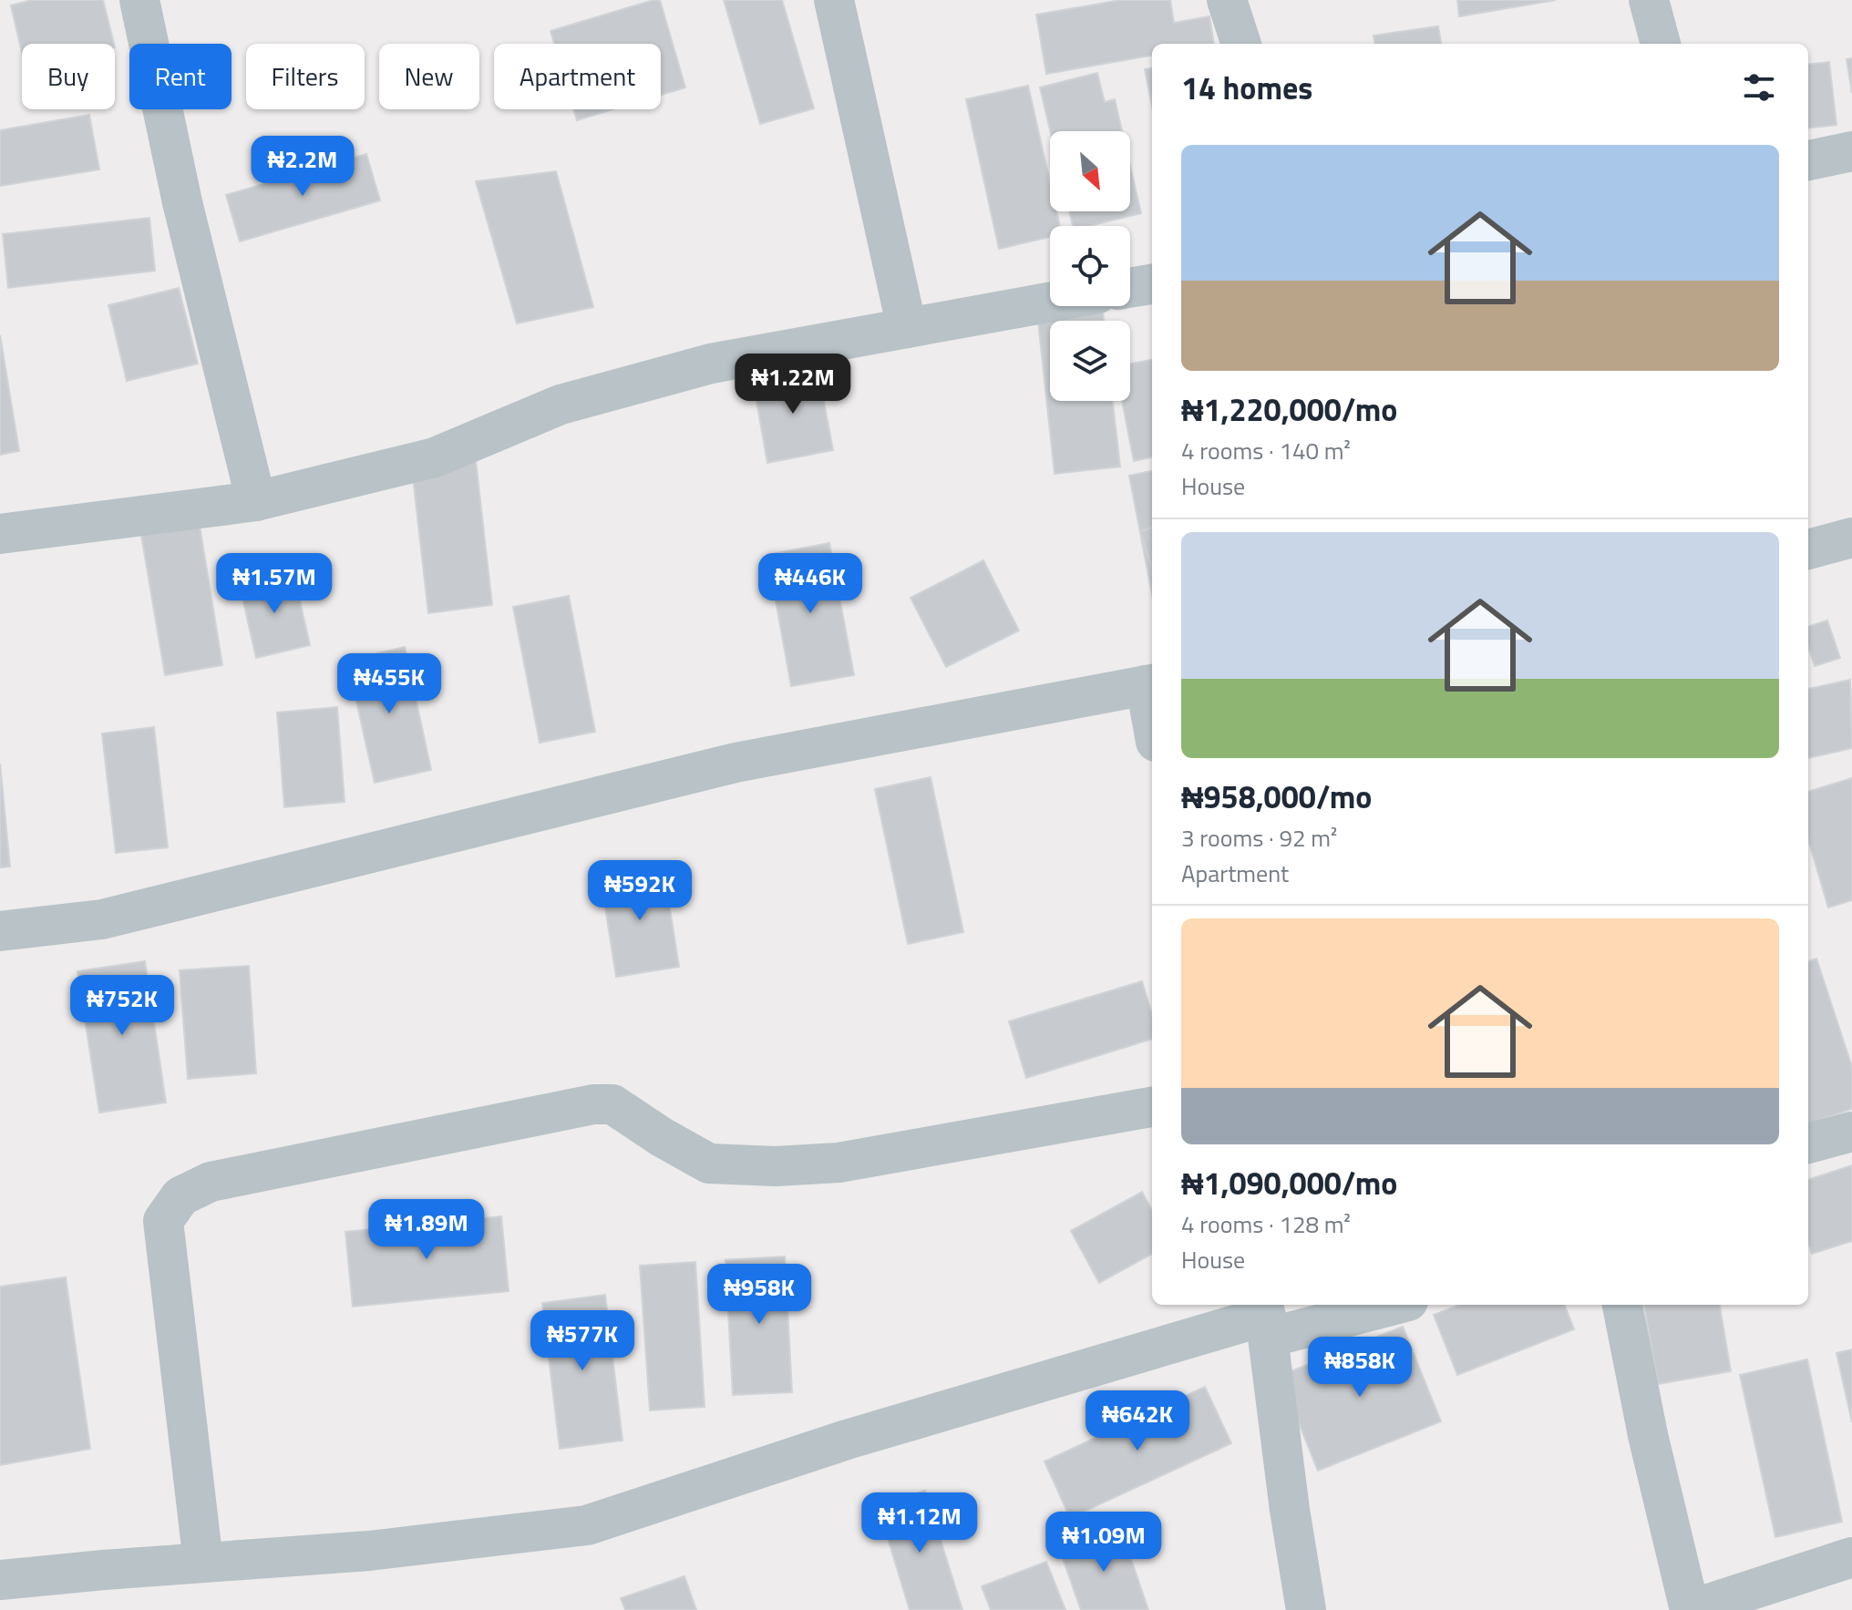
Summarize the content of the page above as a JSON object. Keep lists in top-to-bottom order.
{
  "north": "bottom right",
  "page": {
    "chip": [
      "Buy",
      "Rent",
      "Filters",
      "New",
      "Apartment"
    ],
    "heading": "14 homes",
    "list": [
      {
        "name": "₦1,220,000/mo",
        "note": "4 rooms · 140 m² · House"
      },
      {
        "name": "₦958,000/mo",
        "note": "3 rooms · 92 m² · Apartment"
      },
      {
        "name": "₦1,090,000/mo",
        "note": "4 rooms · 128 m² · House"
      }
    ],
    "price": [
      "₦2.2M",
      "₦1.22M",
      "₦1.57M",
      "₦446K",
      "₦455K",
      "₦592K",
      "₦752K",
      "₦1.89M",
      "₦958K",
      "₦577K",
      "₦858K",
      "₦642K",
      "₦1.12M",
      "₦1.09M"
    ]
  }
}
